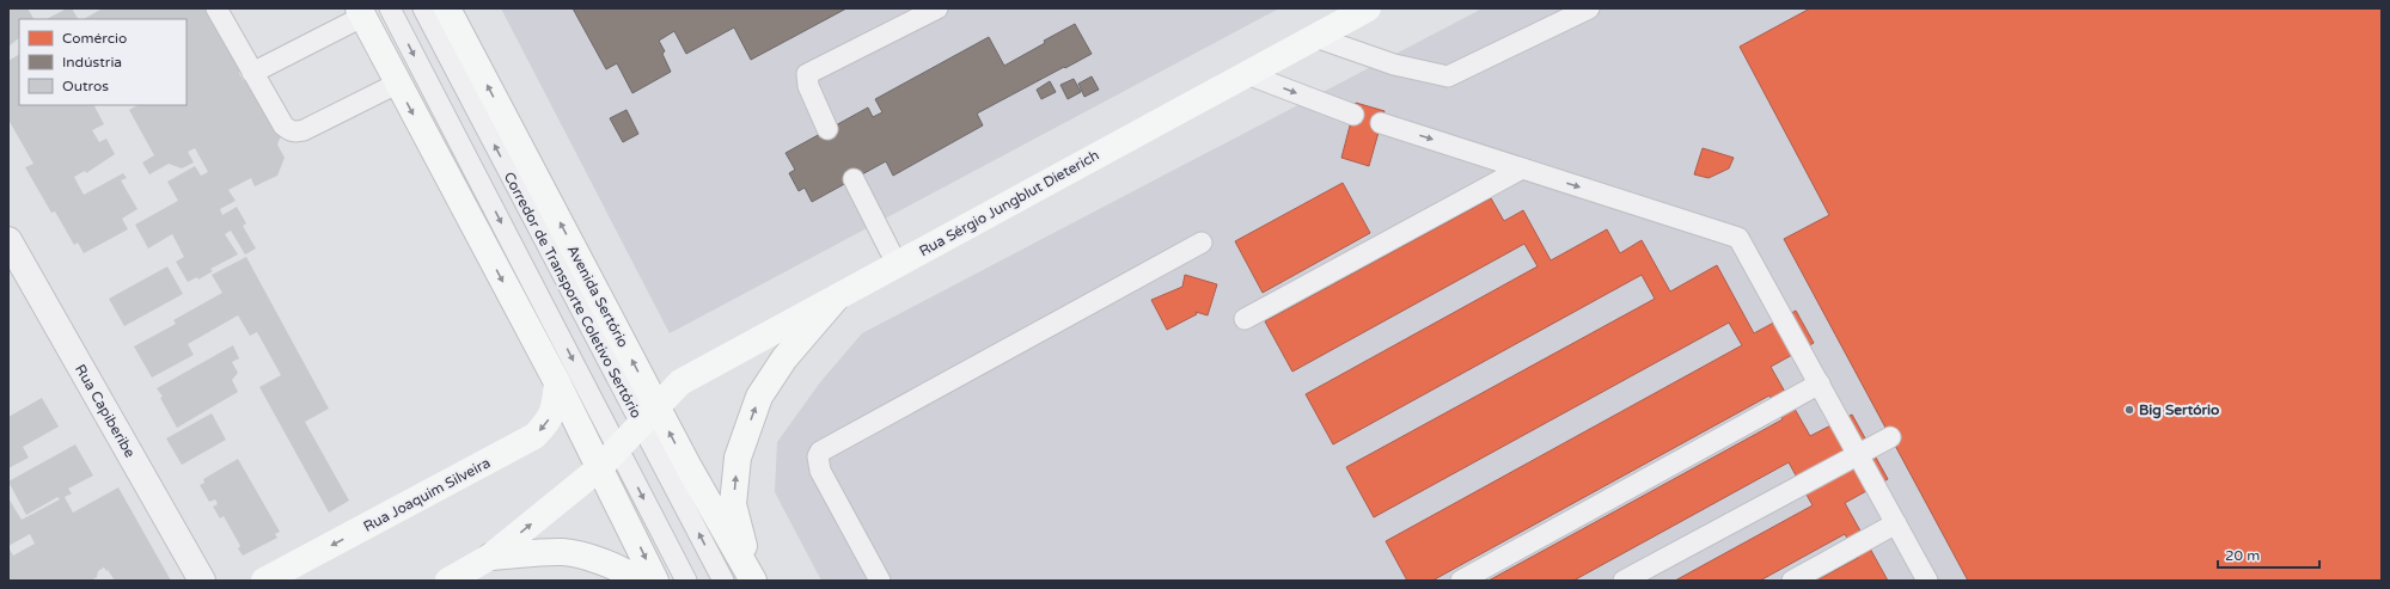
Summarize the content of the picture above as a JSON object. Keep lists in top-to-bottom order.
{
  "streets": {
    "main road": ["Rua Sérgio Jungblut Dieterich", "Avenida Sertório", "Rua Joaquim Silveira"],
    "street": ["Rua Capiberibe"],
    "lane": ["Corredor de Transporte Coletivo Sertório"]
  },
  "crossings": [
    ["Rua Sérgio Jungblut Dieterich", "Corredor de Transporte Coletivo Sertório"],
    ["Rua Sérgio Jungblut Dieterich", "Avenida Sertório"],
    ["Corredor de Transporte Coletivo Sertório", "Avenida Sertório"]
  ],
  "places": ["Big Sertório"],
  "legend": ["Comércio", "Indústria", "Outros"],
  "scale_bar": "20 m"
}
